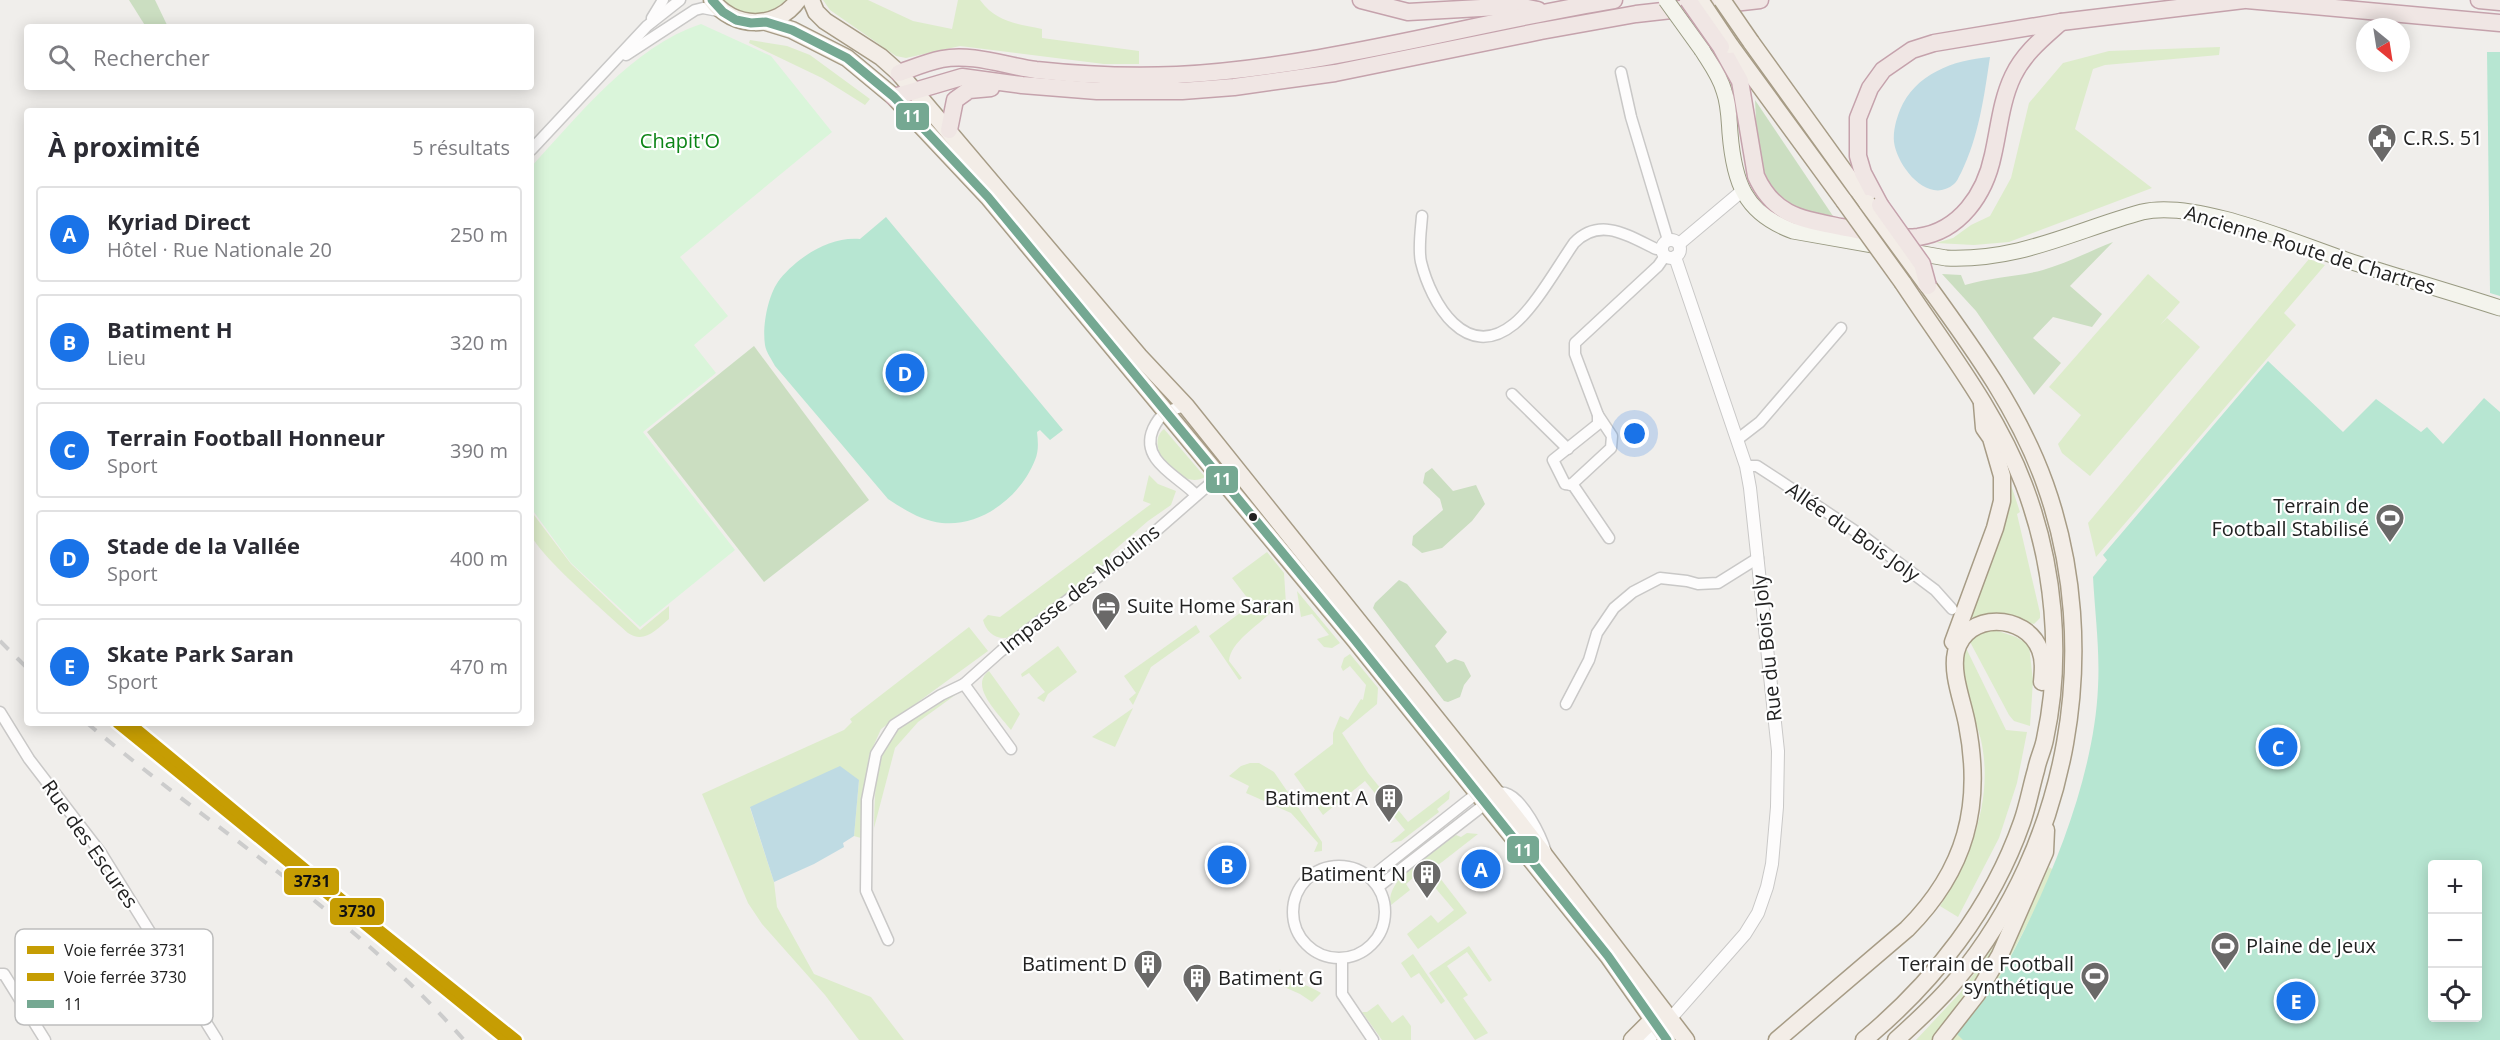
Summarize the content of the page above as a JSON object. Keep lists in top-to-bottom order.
{
  "streets": {
    "main road": ["Ancienne Route de Chartres"],
    "street": [
      "Allée du Bois Joly",
      "Impasse des Moulins",
      "Rue du Bois Joly",
      "Rue des Escures"
    ]
  },
  "crossings": [
    ["Allée du Bois Joly", "Rue du Bois Joly"]
  ],
  "parks": ["Chapit'O"],
  "places": {
    "public building": ["C.R.S. 51"],
    "sports": ["Terrain de Football Stabilisé", "Plaine de Jeux", "Terrain de Football synthétique"],
    "hotel": ["Suite Home Saran"],
    "building": [
      "Batiment A",
      "Batiment N",
      "Batiment D",
      "Batiment G"
    ]
  },
  "lines": ["transit line 11", "rail line 3731", "rail line 3730"],
  "legend": ["Voie ferrée 3731", "Voie ferrée 3730", "11"],
  "north": "bottom right",
  "page": {
    "search": "Rechercher",
    "heading": ["À proximité", "5 résultats"],
    "list": [
      {
        "mark": "A",
        "name": "Kyriad Direct",
        "note": "Hôtel · Rue Nationale 20",
        "value": "250 m"
      },
      {
        "mark": "B",
        "name": "Batiment H",
        "note": "Lieu",
        "value": "320 m"
      },
      {
        "mark": "C",
        "name": "Terrain Football Honneur",
        "note": "Sport",
        "value": "390 m"
      },
      {
        "mark": "D",
        "name": "Stade de la Vallée",
        "note": "Sport",
        "value": "400 m"
      },
      {
        "mark": "E",
        "name": "Skate Park Saran",
        "note": "Sport",
        "value": "470 m"
      }
    ],
    "pins": [
      "D",
      "C",
      "B",
      "A",
      "E"
    ],
    "map_buttons": ["+", "−"]
  }
}
